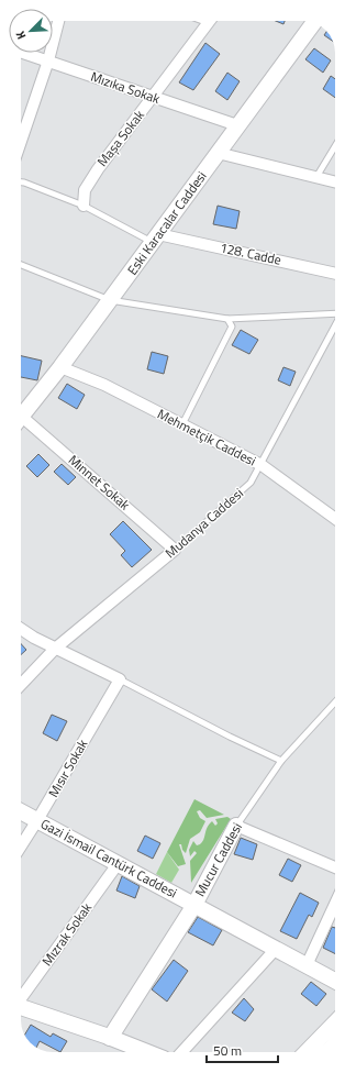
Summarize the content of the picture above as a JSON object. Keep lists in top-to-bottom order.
{
  "streets": {
    "street": [
      "Mızıka Sokak",
      "Maşa Sokak",
      "Eski Karacalar Caddesi",
      "128. Cadde",
      "Mehmetçik Caddesi",
      "Minnet Sokak",
      "Mudanya Caddesi",
      "Mısır Sokak",
      "Gazi İsmail Cantürk Caddesi",
      "Mucur Caddesi",
      "Mızrak Sokak"
    ]
  },
  "crossings": [
    ["Mızıka Sokak", "Maşa Sokak"],
    ["Mızıka Sokak", "Eski Karacalar Caddesi"],
    ["Eski Karacalar Caddesi", "128. Cadde"],
    ["Eski Karacalar Caddesi", "Mehmetçik Caddesi"],
    ["Mehmetçik Caddesi", "Mudanya Caddesi"],
    ["Minnet Sokak", "Mudanya Caddesi"],
    ["Mısır Sokak", "Gazi İsmail Cantürk Caddesi"],
    ["Gazi İsmail Cantürk Caddesi", "Mucur Caddesi"],
    ["Gazi İsmail Cantürk Caddesi", "Mızrak Sokak"]
  ],
  "scale_bar": "50 m",
  "north": "bottom left"
}
